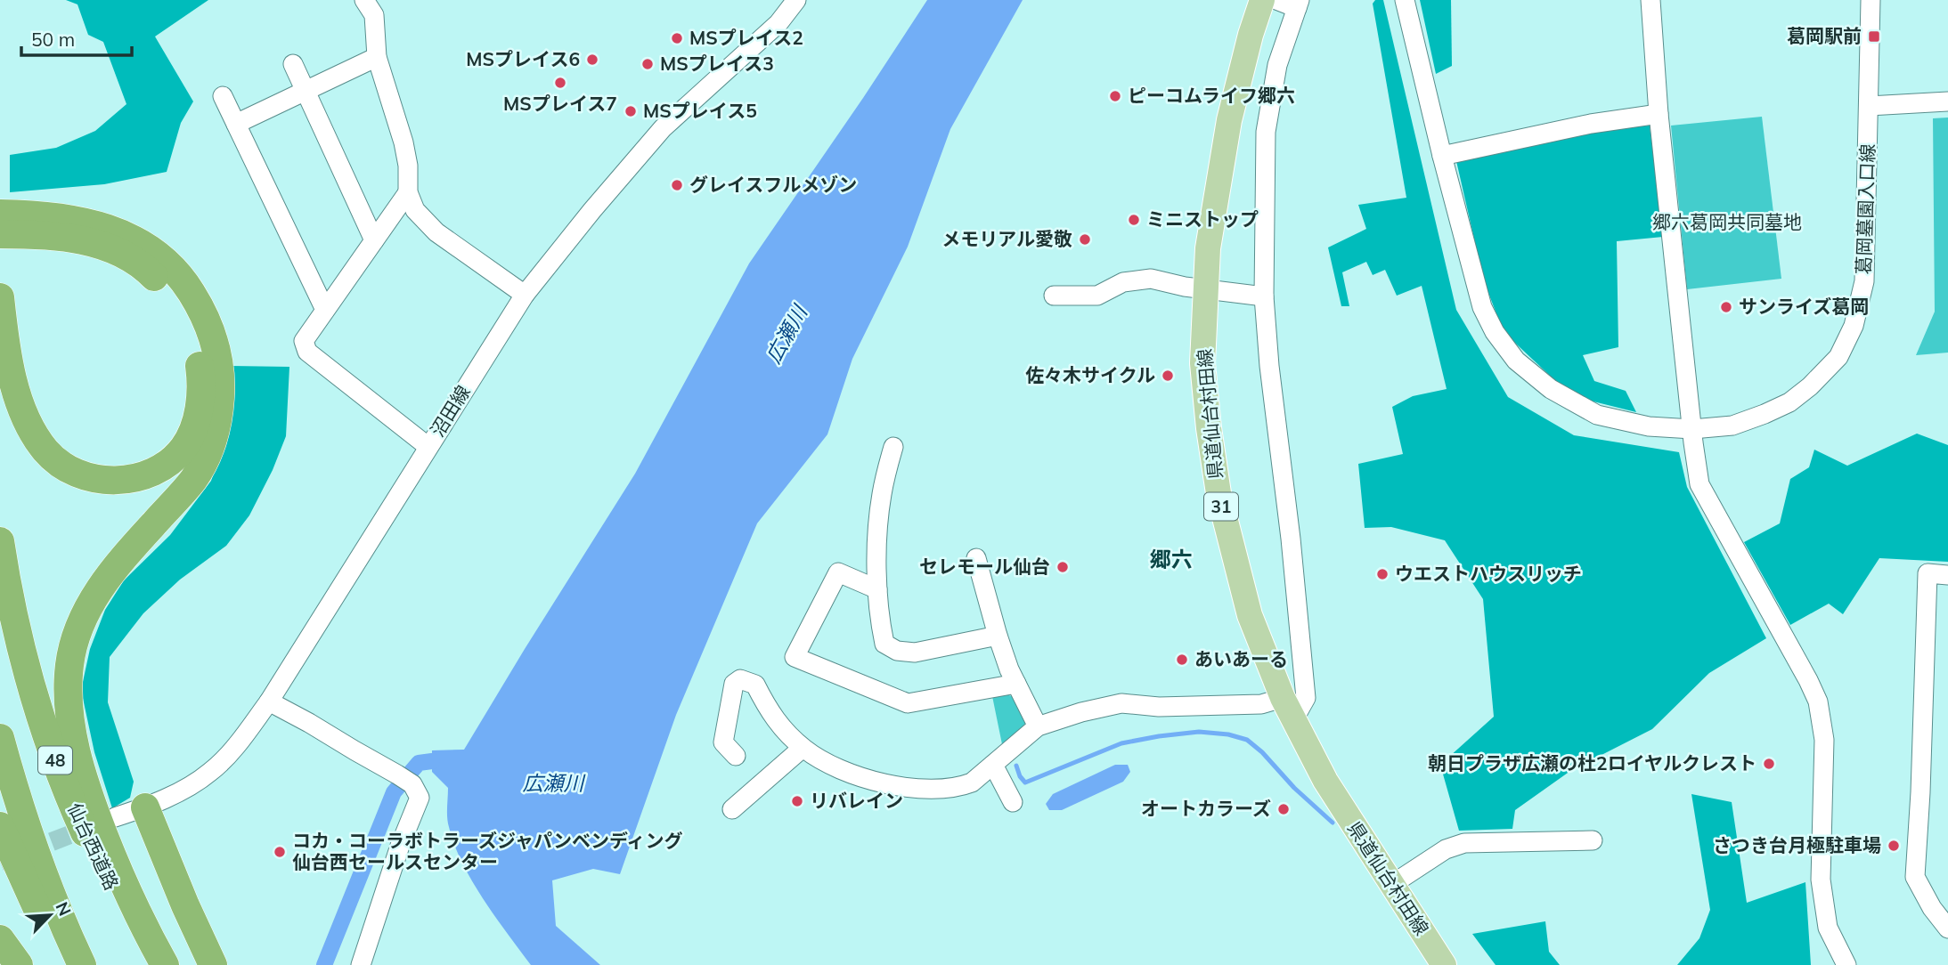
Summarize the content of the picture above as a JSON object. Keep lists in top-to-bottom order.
{
  "streets": {
    "highway": ["48", "仙台西道路"],
    "main road": ["県道仙台村田線", "31"],
    "street": ["葛岡墓園入口線", "沼田線"]
  },
  "districts": ["郷六"],
  "water": ["広瀬川"],
  "parks": ["郷六葛岡共同墓地"],
  "places": {
    "transit": ["葛岡駅前"],
    "other": [
      "MSプレイス2",
      "MSプレイス6",
      "MSプレイス3",
      "MSプレイス7",
      "ピーコムライフ郷六",
      "MSプレイス5",
      "グレイスフルメゾン",
      "ミニストップ",
      "メモリアル愛敬",
      "サンライズ葛岡",
      "佐々木サイクル",
      "セレモール仙台",
      "ウエストハウスリッチ",
      "あいあーる",
      "朝日プラザ広瀬の杜2ロイヤルクレスト",
      "リバレイン",
      "オートカラーズ",
      "さつき台月極駐車場",
      "コカ・コーラボトラーズジャパンベンディング 仙台西セールスセンター"
    ]
  },
  "scale_bar": "50 m",
  "north": "top right"
}
